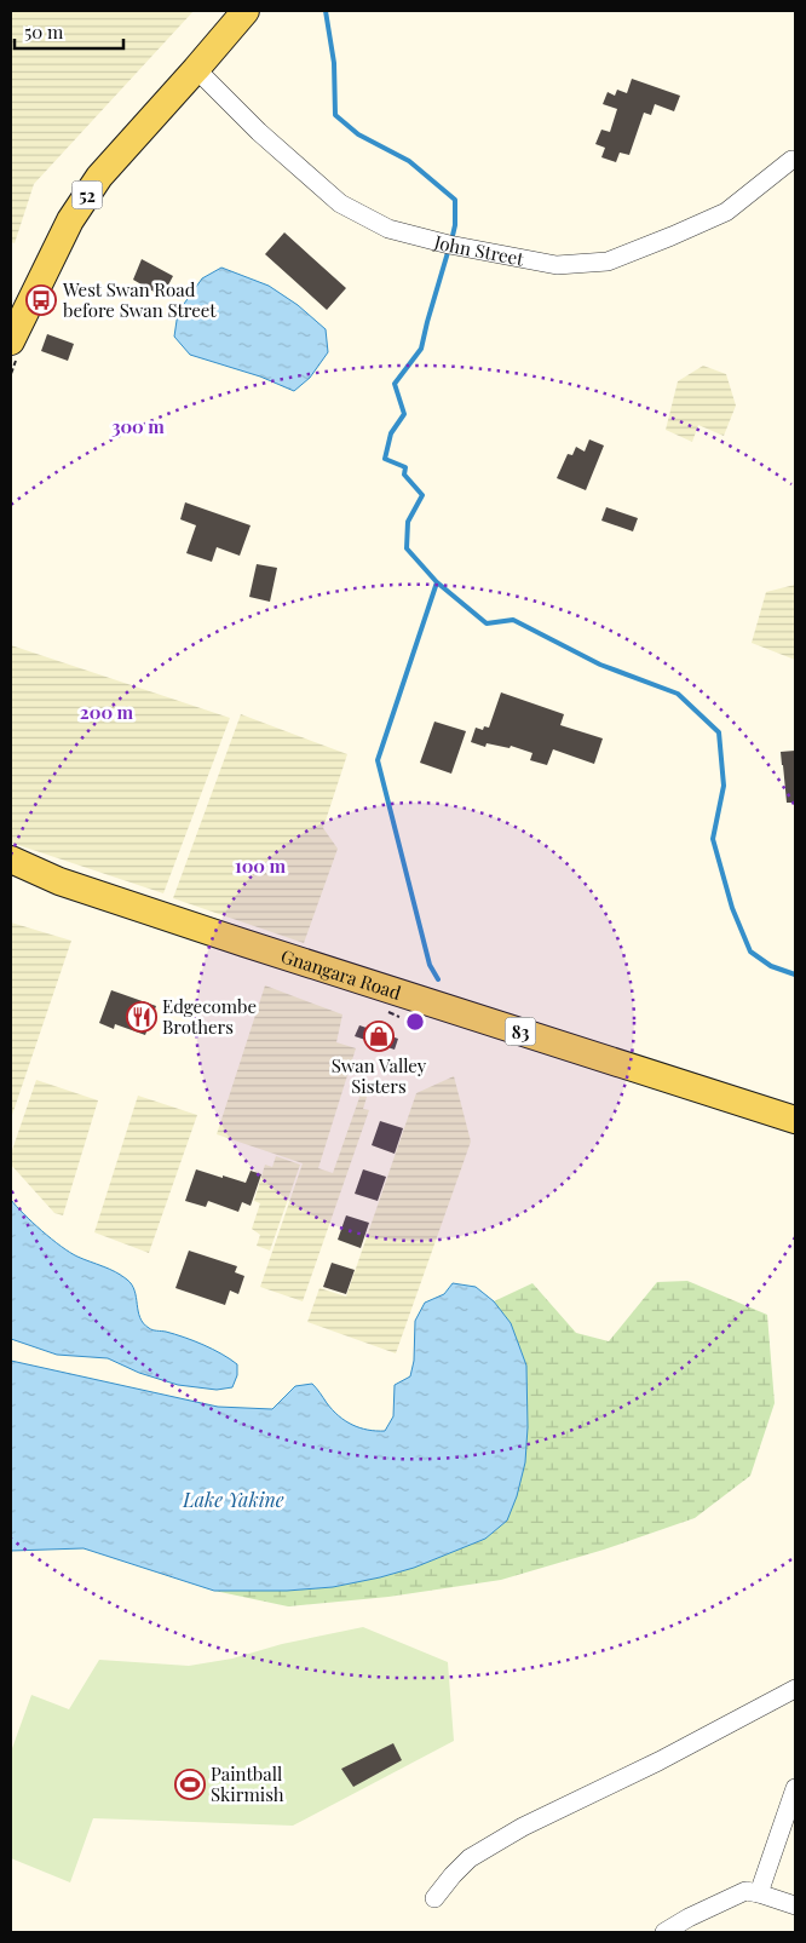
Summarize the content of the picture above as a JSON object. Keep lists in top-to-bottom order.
{
  "streets": {
    "main road": ["52", "Gnangara Road", "83"],
    "street": ["John Street"]
  },
  "crossings": [
    ["52", "John Street"]
  ],
  "water": ["Lake Yakine"],
  "places": {
    "bus stop": ["West Swan Road before Swan Street"],
    "restaurant": ["Edgecombe Brothers"],
    "shop": ["Swan Valley Sisters"],
    "sports": ["Paintball Skirmish"]
  },
  "scale_bar": "50 m",
  "rings": ["300 m", "200 m", "100 m"]
}
